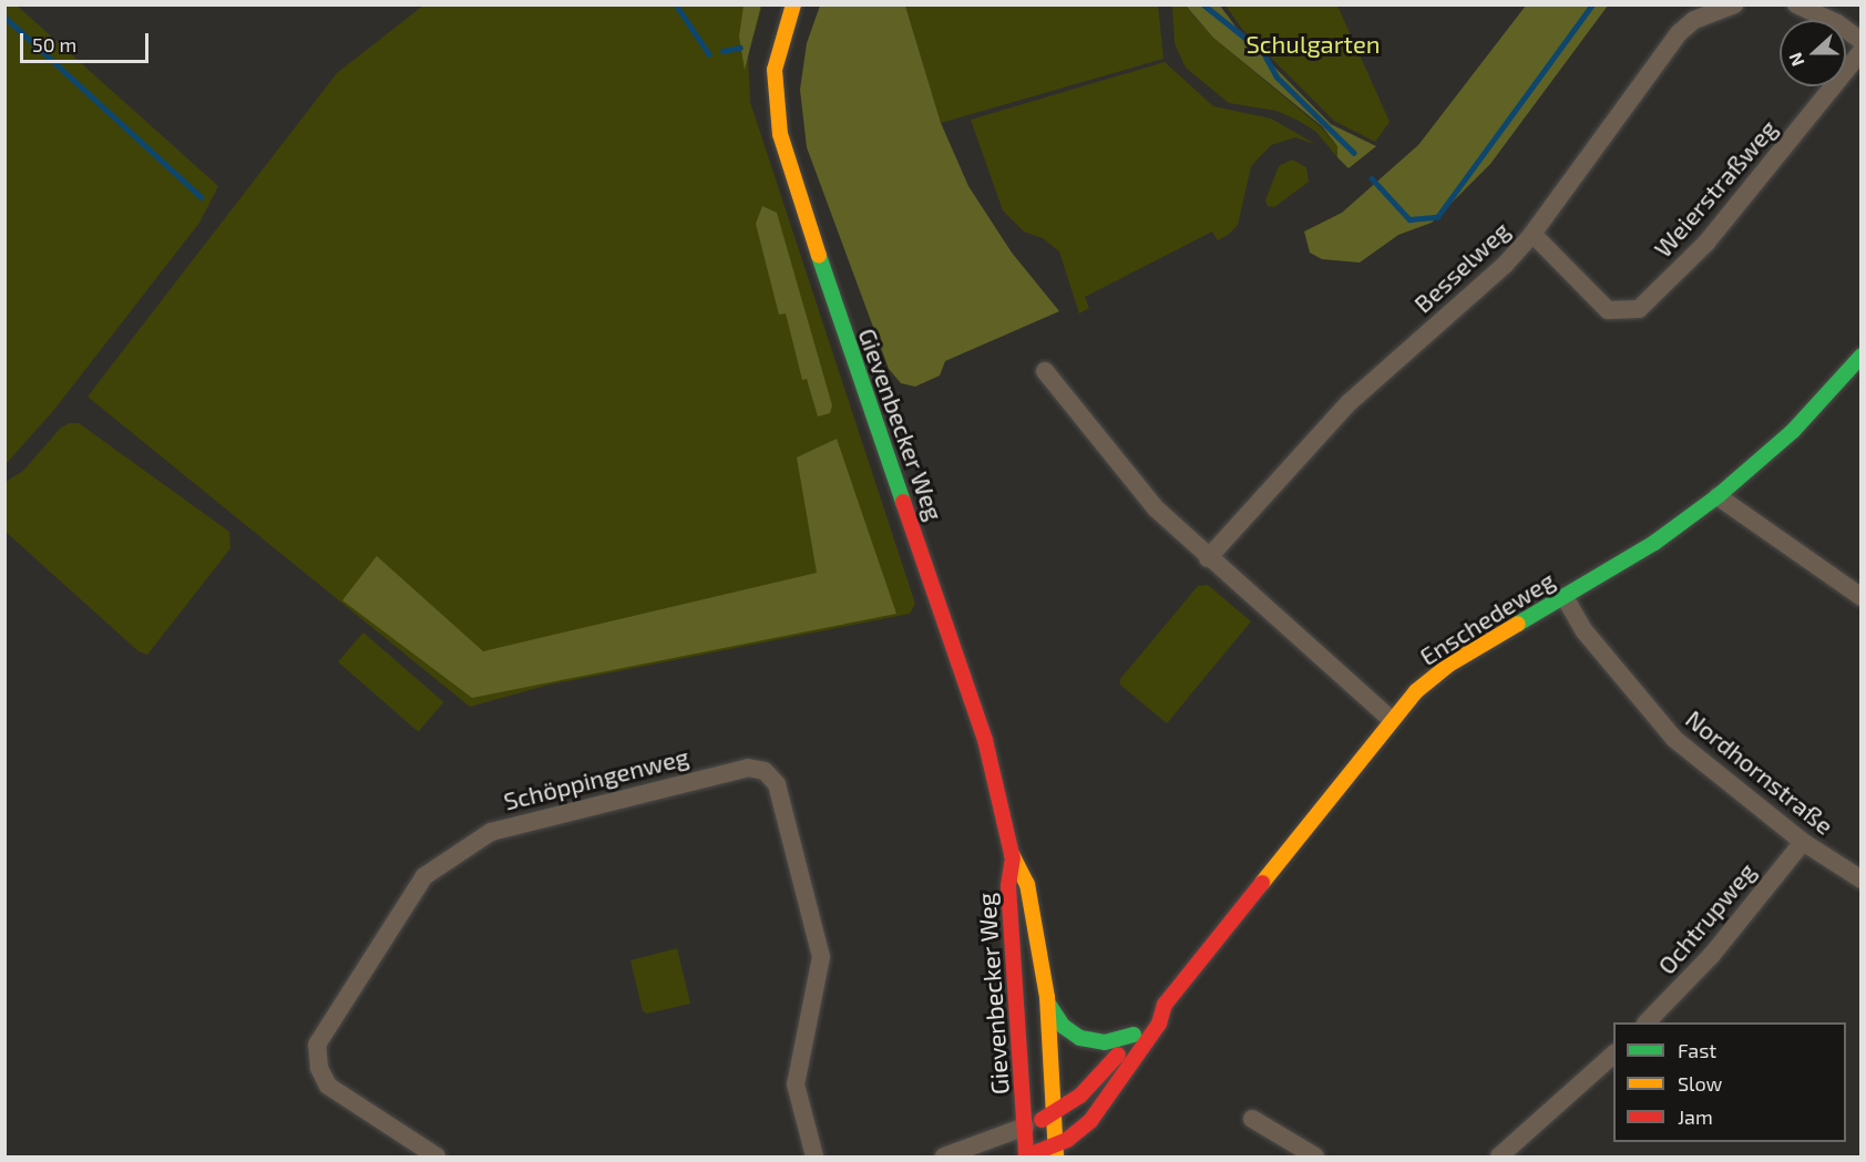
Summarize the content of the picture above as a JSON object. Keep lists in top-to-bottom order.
{
  "streets": {
    "main road": ["Gievenbecker Weg", "Enschedeweg"],
    "street": [
      "Weierstraßweg",
      "Besselweg",
      "Nordhornstraße",
      "Schöppingenweg",
      "Ochtrupweg"
    ]
  },
  "crossings": [
    ["Weierstraßweg", "Besselweg"],
    ["Gievenbecker Weg", "Enschedeweg"],
    ["Enschedeweg", "Nordhornstraße"],
    ["Nordhornstraße", "Ochtrupweg"]
  ],
  "parks": ["Schulgarten"],
  "legend": ["Fast", "Slow", "Jam"],
  "scale_bar": "50 m",
  "north": "left"
}
